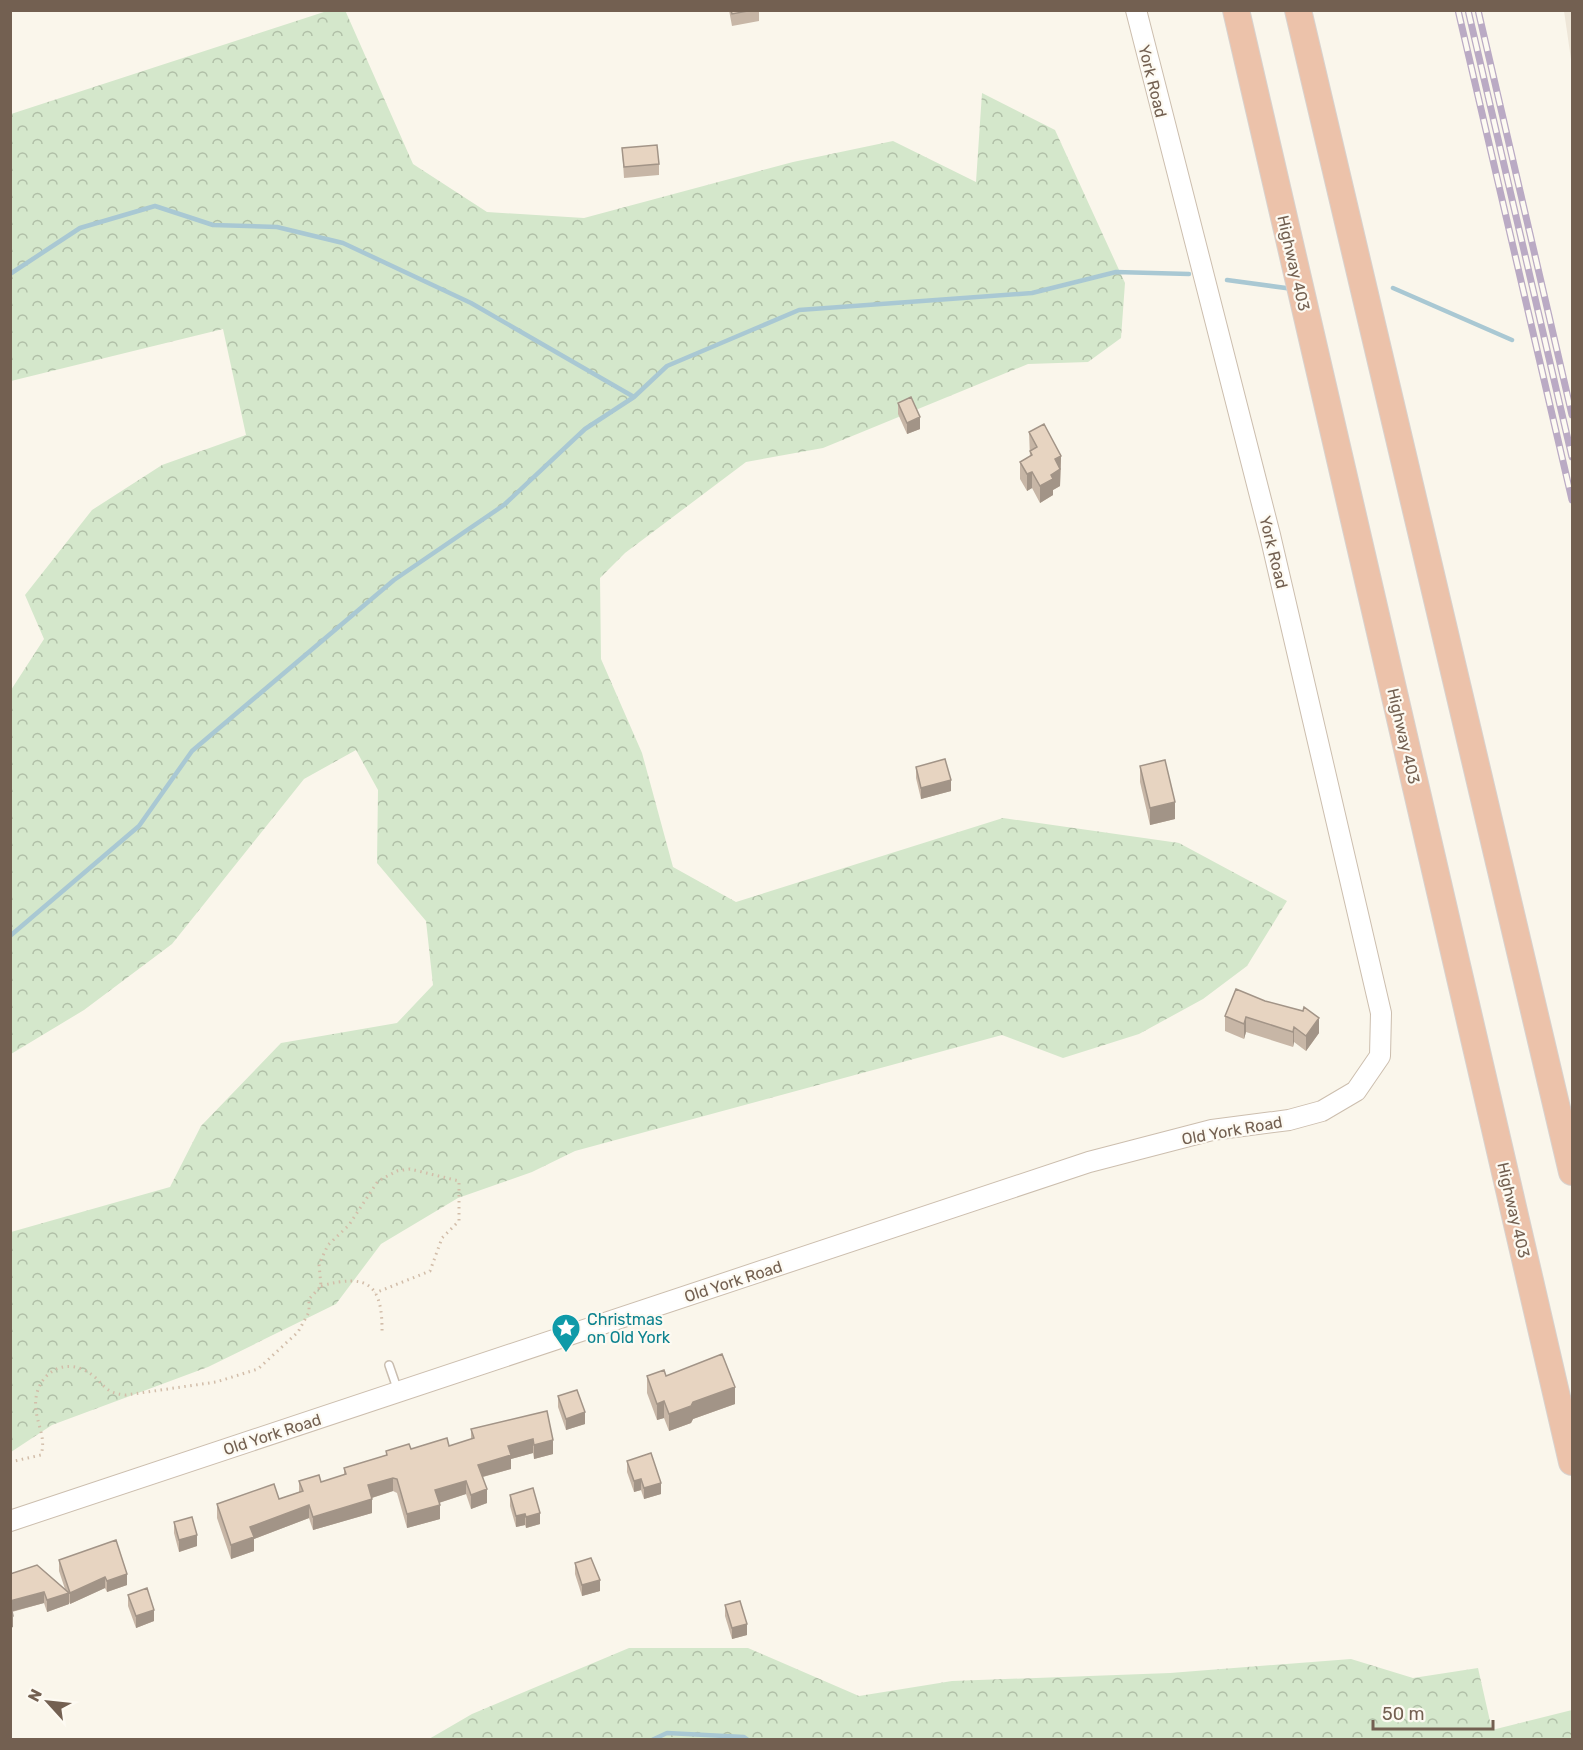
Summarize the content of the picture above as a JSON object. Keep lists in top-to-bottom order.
{
  "streets": {
    "highway": ["Highway 403"],
    "street": ["York Road", "Old York Road"]
  },
  "crossings": [
    ["York Road", "Old York Road"]
  ],
  "places": {
    "place": ["Christmas on Old York"]
  },
  "scale_bar": "50 m",
  "north": "top left"
}
